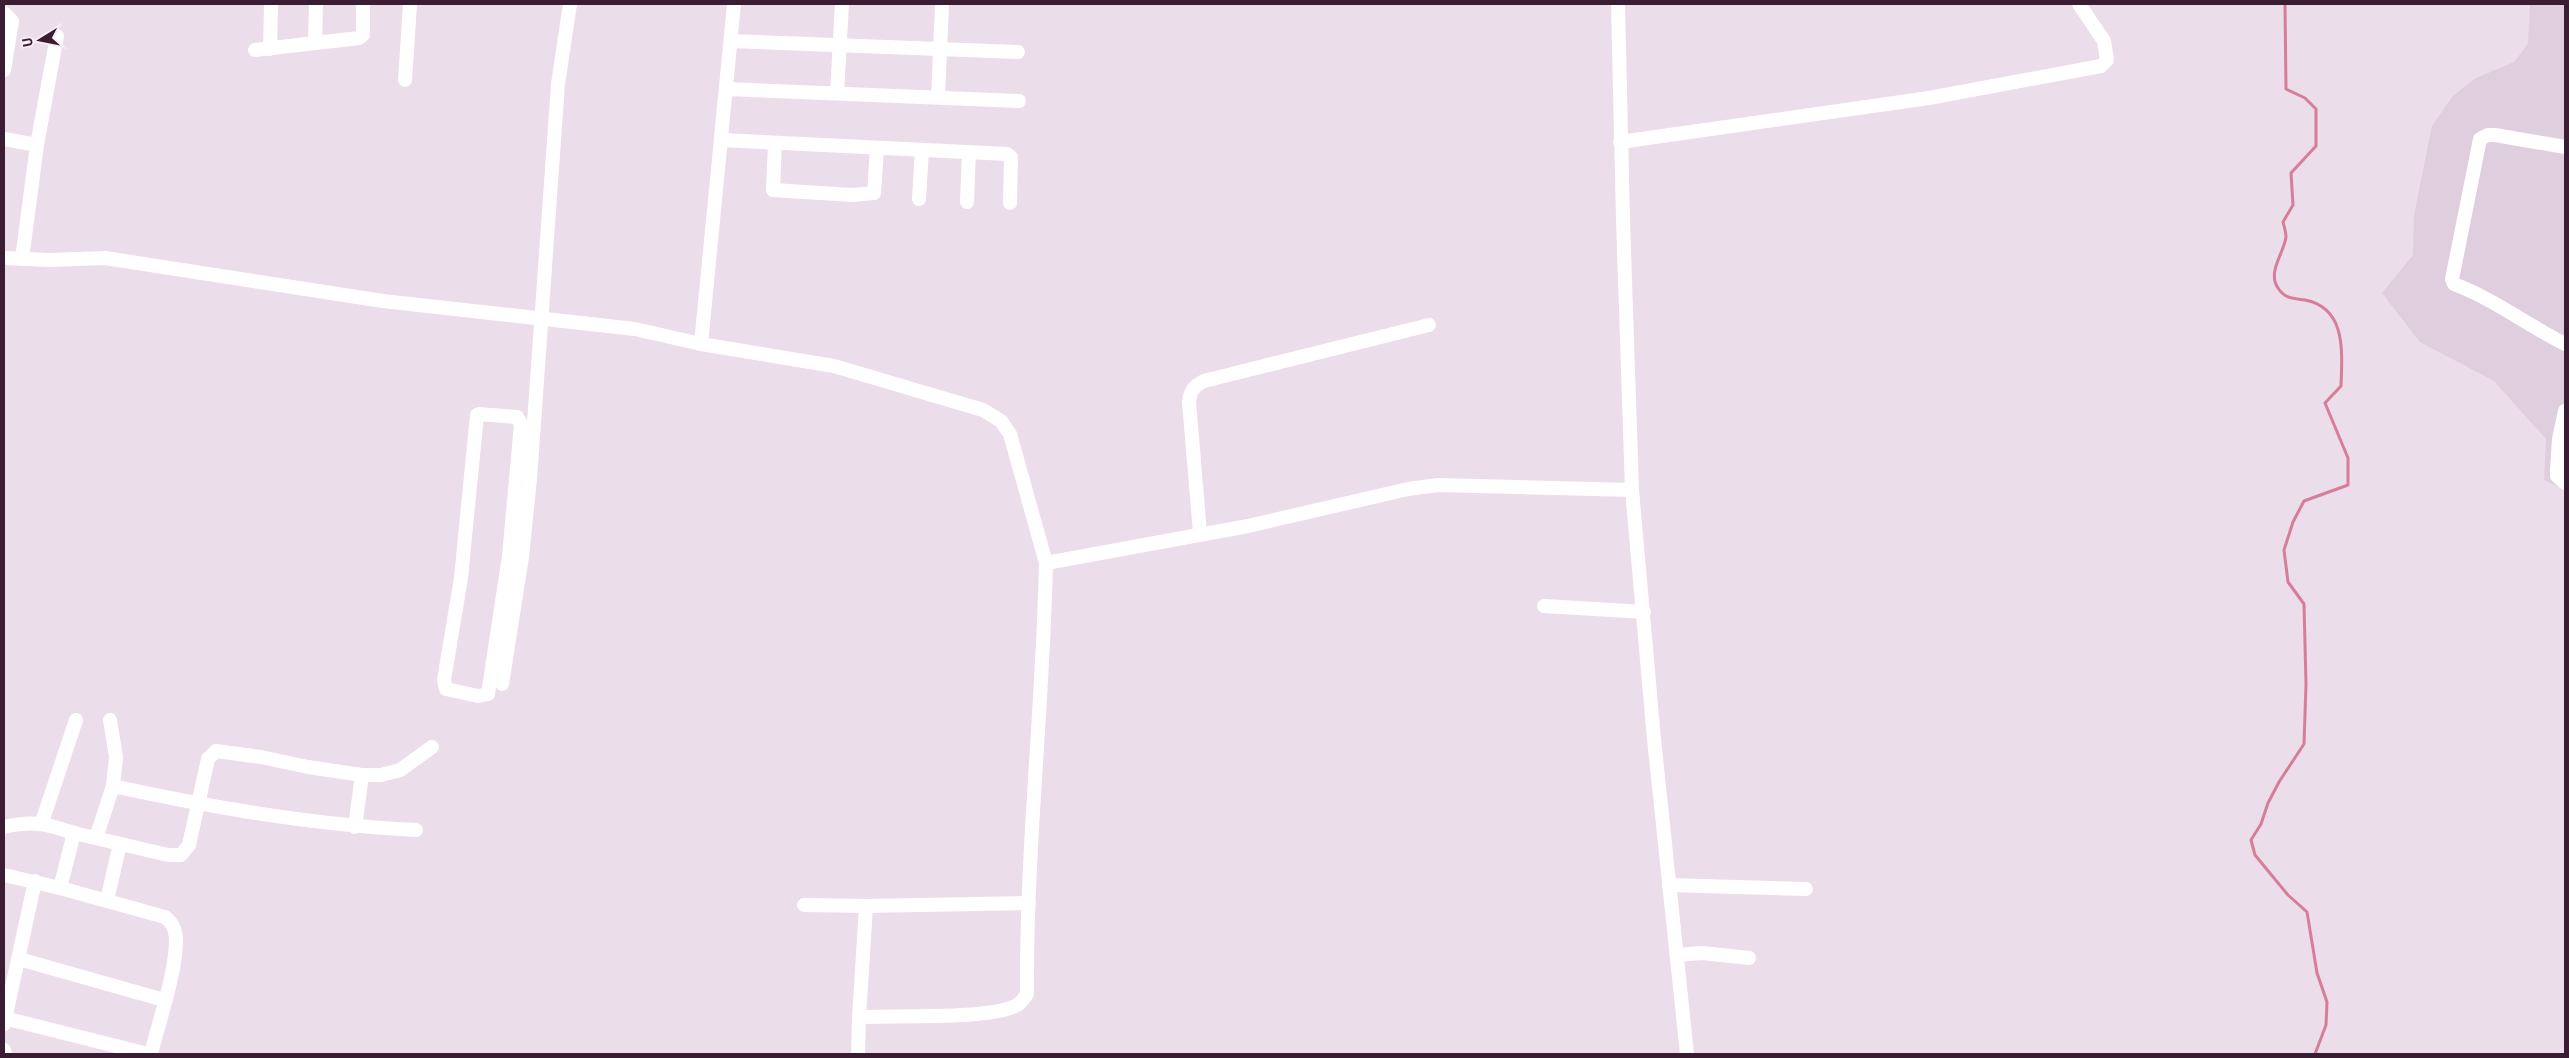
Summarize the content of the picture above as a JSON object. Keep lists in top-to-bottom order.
{
  "north": "left"
}
